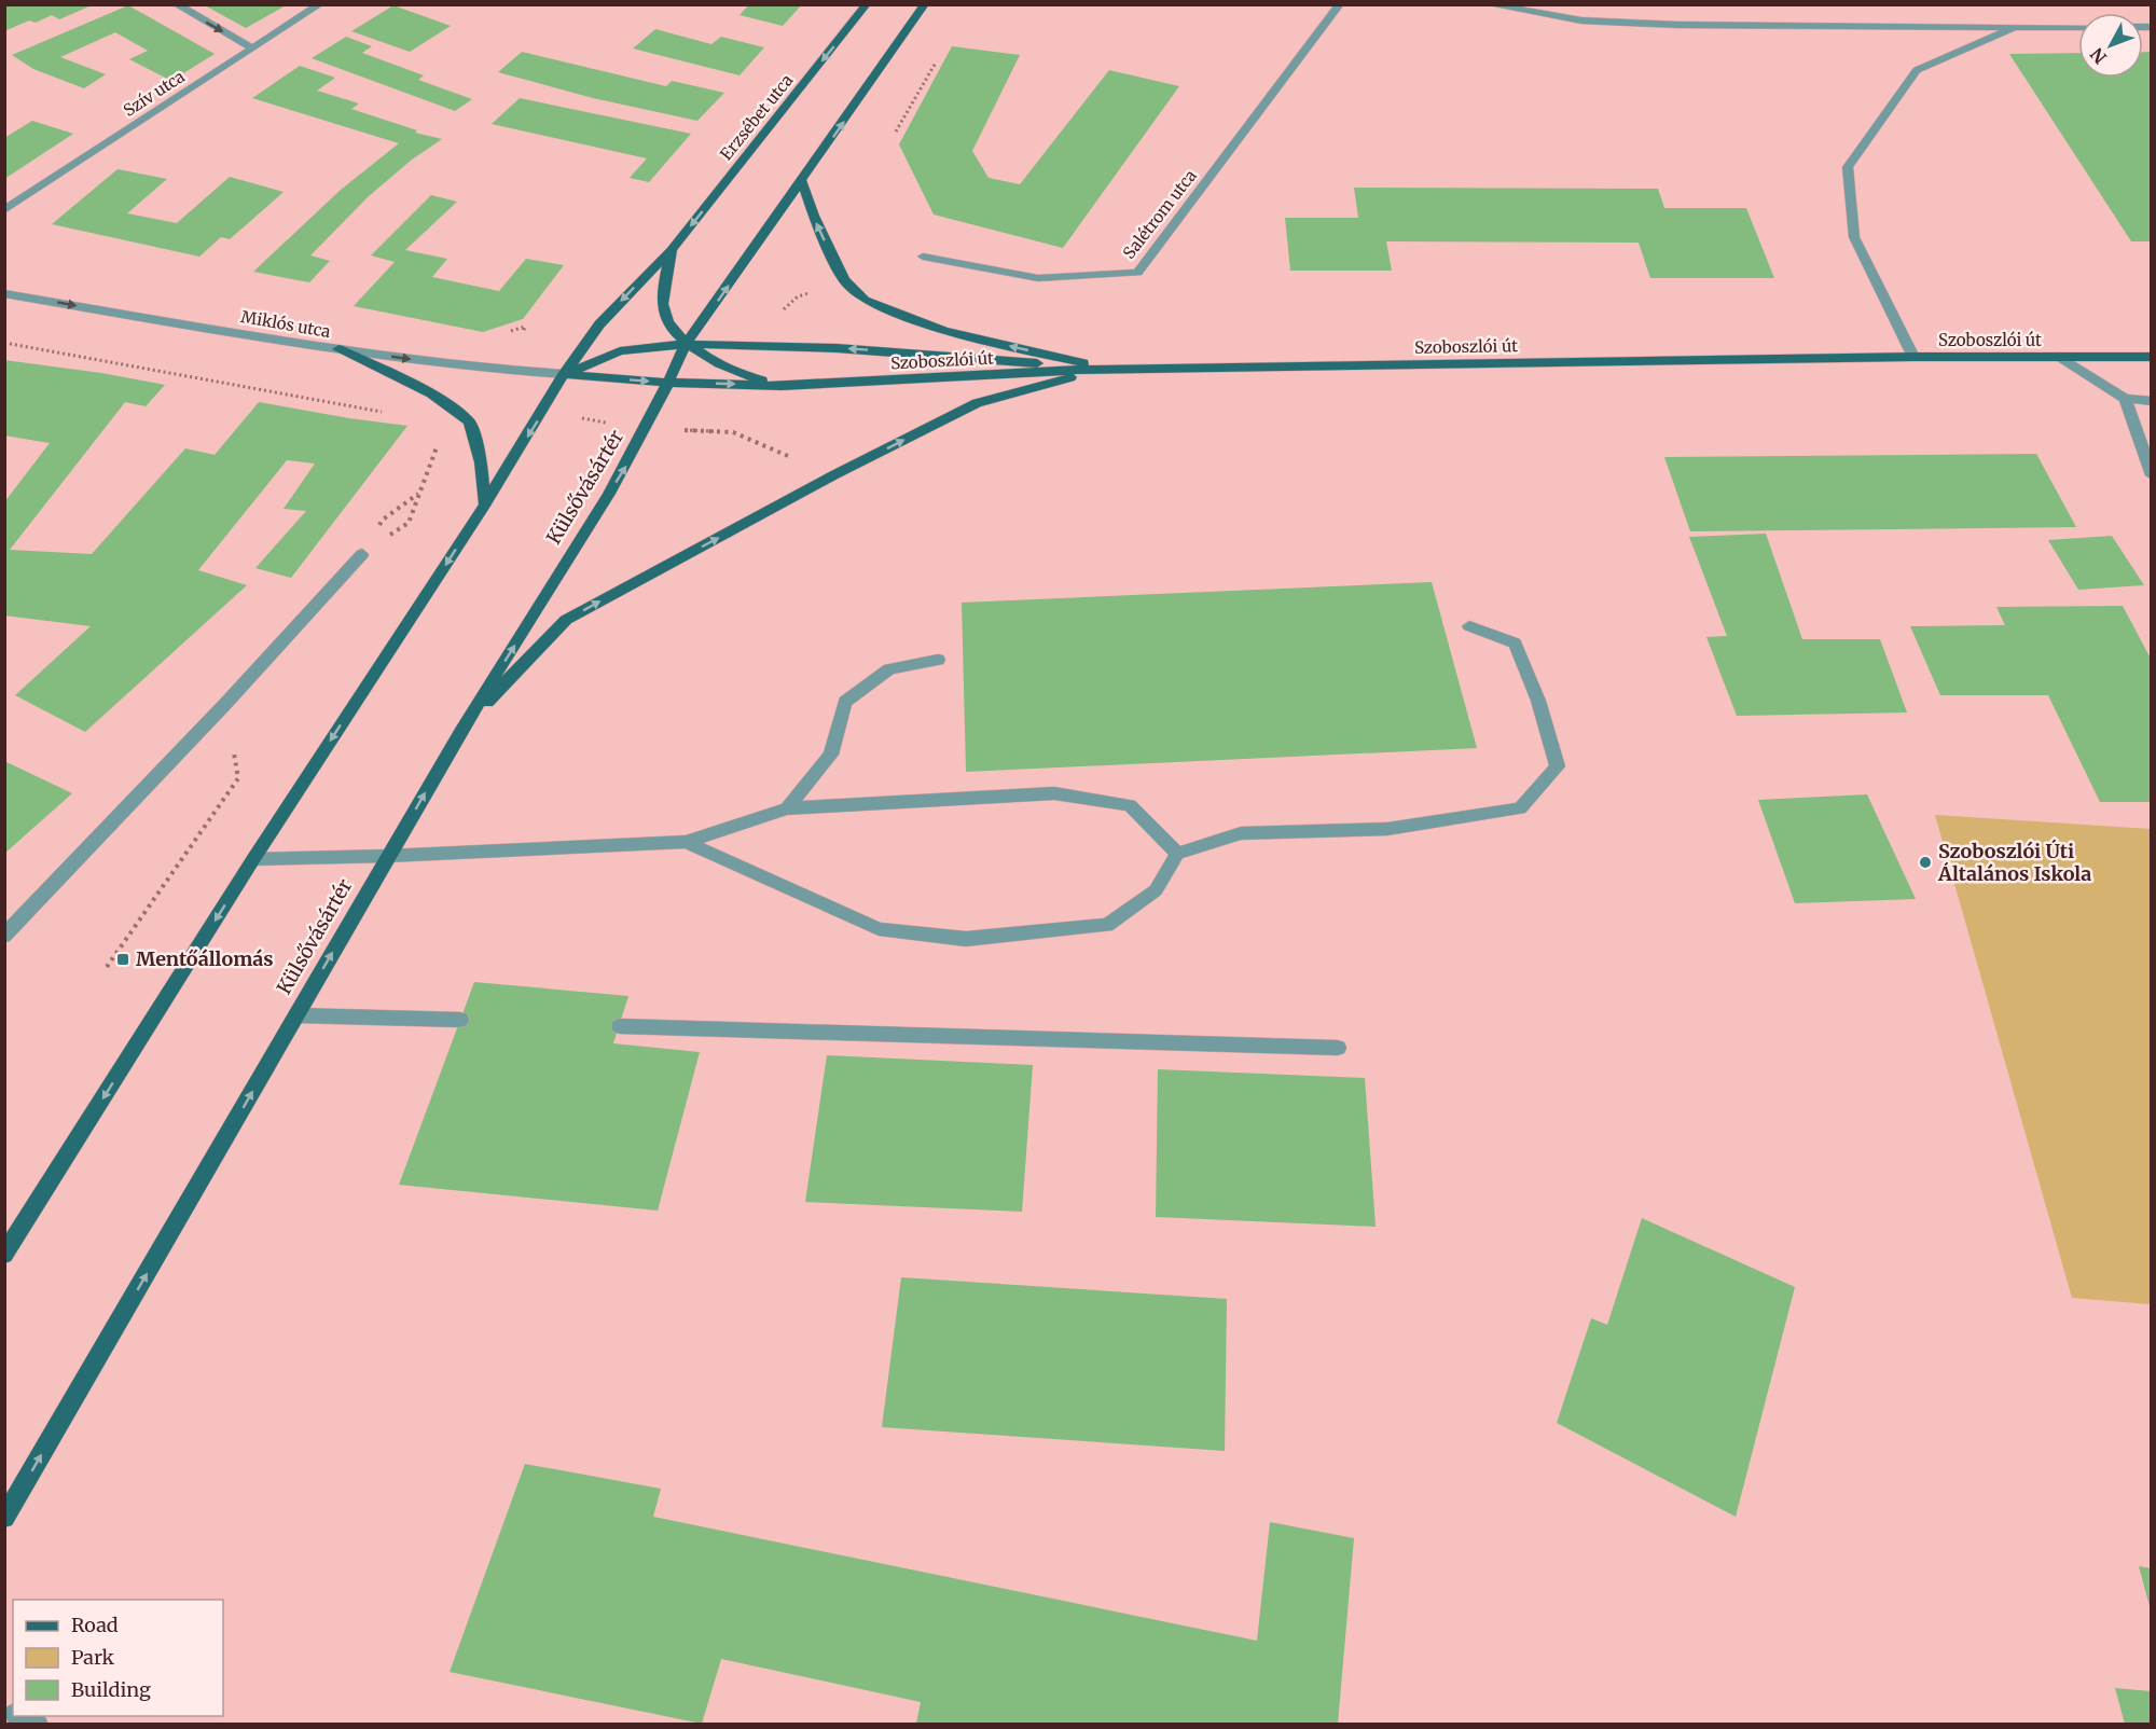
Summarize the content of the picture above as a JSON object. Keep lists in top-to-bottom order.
{
  "streets": {
    "main road": ["Erzsébet utca", "Szoboszlói út", "Külsővásártér"],
    "street": ["Szív utca", "Salétrom utca", "Miklós utca"]
  },
  "crossings": [
    ["Erzsébet utca", "Miklós utca"]
  ],
  "one_way": ["Miklós utca"],
  "places": {
    "other": ["Szoboszlói Úti Általános Iskola"],
    "transit": ["Mentőállomás"]
  },
  "legend": ["Road", "Park", "Building"],
  "north": "bottom left"
}
